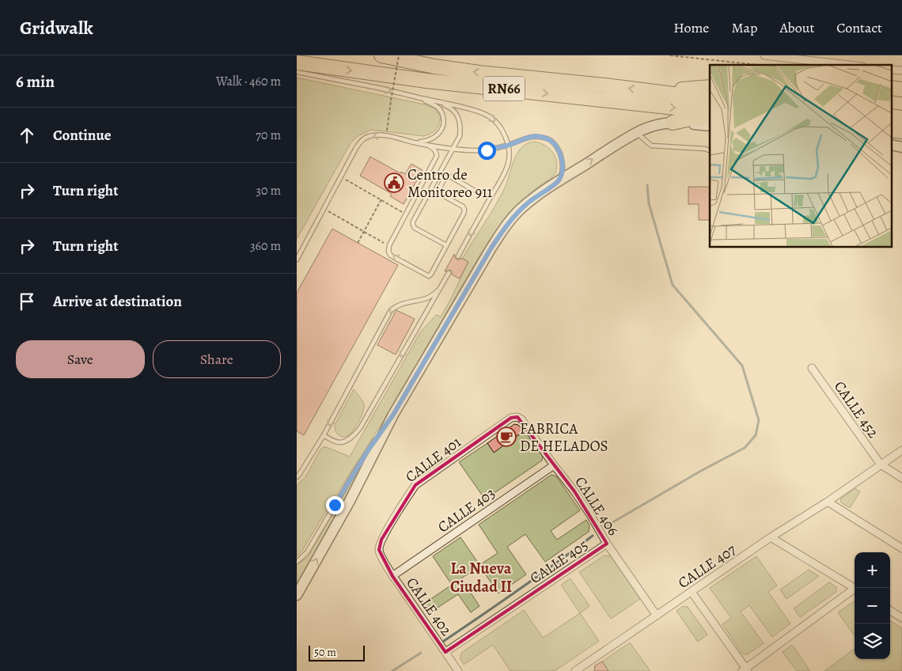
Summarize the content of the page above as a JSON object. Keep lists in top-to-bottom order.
{
  "streets": {
    "highway": ["RN66"],
    "street": [
      "CALLE 452",
      "CALLE 401",
      "CALLE 406",
      "CALLE 403",
      "CALLE 405",
      "CALLE 407",
      "CALLE 402"
    ]
  },
  "crossings": [
    ["CALLE 452", "CALLE 407"],
    ["CALLE 401", "CALLE 406"],
    ["CALLE 401", "CALLE 402"],
    ["CALLE 406", "CALLE 403"],
    ["CALLE 406", "CALLE 405"],
    ["CALLE 406", "CALLE 407"],
    ["CALLE 403", "CALLE 402"],
    ["CALLE 405", "CALLE 402"]
  ],
  "districts": ["La Nueva Ciudad II"],
  "places": {
    "public building": ["Centro de Monitoreo 911"],
    "cafe": ["FABRICA DE HELADOS"]
  },
  "scale_bar": "50 m",
  "page": {
    "header": "Gridwalk",
    "nav": [
      "Home",
      "Map",
      "About",
      "Contact"
    ],
    "heading": ["6 min", "Walk · 460 m"],
    "list": [
      ["Continue", "70 m"],
      ["Turn right", "30 m"],
      ["Turn right", "360 m"],
      "Arrive at destination"
    ],
    "buttons": ["Save", "Share"],
    "map_buttons": ["+", "−"],
    "scale": "50 m"
  }
}
